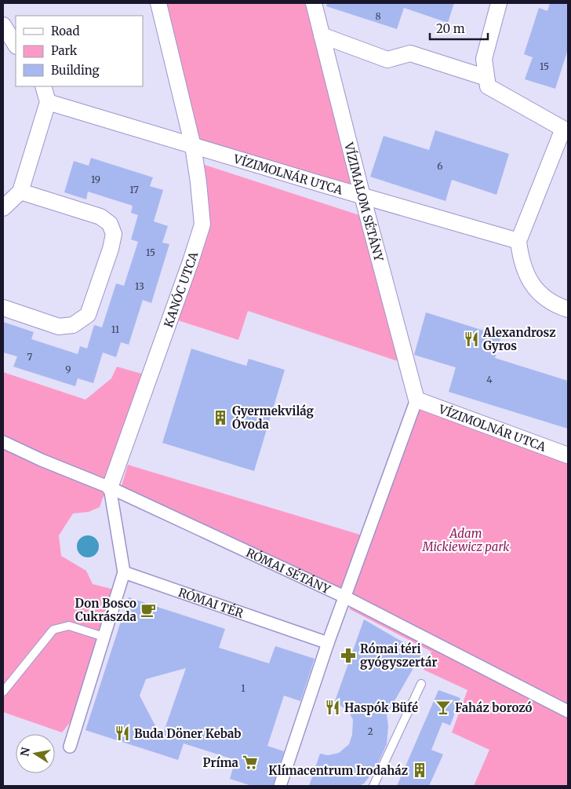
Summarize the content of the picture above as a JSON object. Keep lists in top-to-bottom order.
{
  "streets": {
    "street": [
      "VÍZIMOLNÁR UTCA",
      "VÍZIMALOM SÉTÁNY",
      "KANÓC UTCA",
      "RÓMAI SÉTÁNY",
      "RÓMAI TÉR"
    ]
  },
  "crossings": [
    ["VÍZIMOLNÁR UTCA", "VÍZIMALOM SÉTÁNY"],
    ["VÍZIMOLNÁR UTCA", "KANÓC UTCA"],
    ["KANÓC UTCA", "RÓMAI SÉTÁNY"],
    ["KANÓC UTCA", "RÓMAI TÉR"]
  ],
  "parks": ["Adam Mickiewicz park"],
  "places": {
    "restaurant": ["Alexandrosz Gyros", "Haspók Büfé", "Buda Döner Kebab"],
    "building": ["Gyermekvilág Óvoda", "Klímacentrum Irodaház"],
    "cafe": ["Don Bosco Cukrászda"],
    "pharmacy": ["Római téri gyógyszertár"],
    "bar": ["Faház borozó"],
    "supermarket": ["Príma"]
  },
  "house_numbers": [
    "8",
    "15",
    "6",
    "19",
    "17",
    "15",
    "13",
    "11",
    "7",
    "9",
    "4",
    "1",
    "2"
  ],
  "legend": ["Road", "Park", "Building"],
  "scale_bar": "20 m",
  "north": "left"
}
